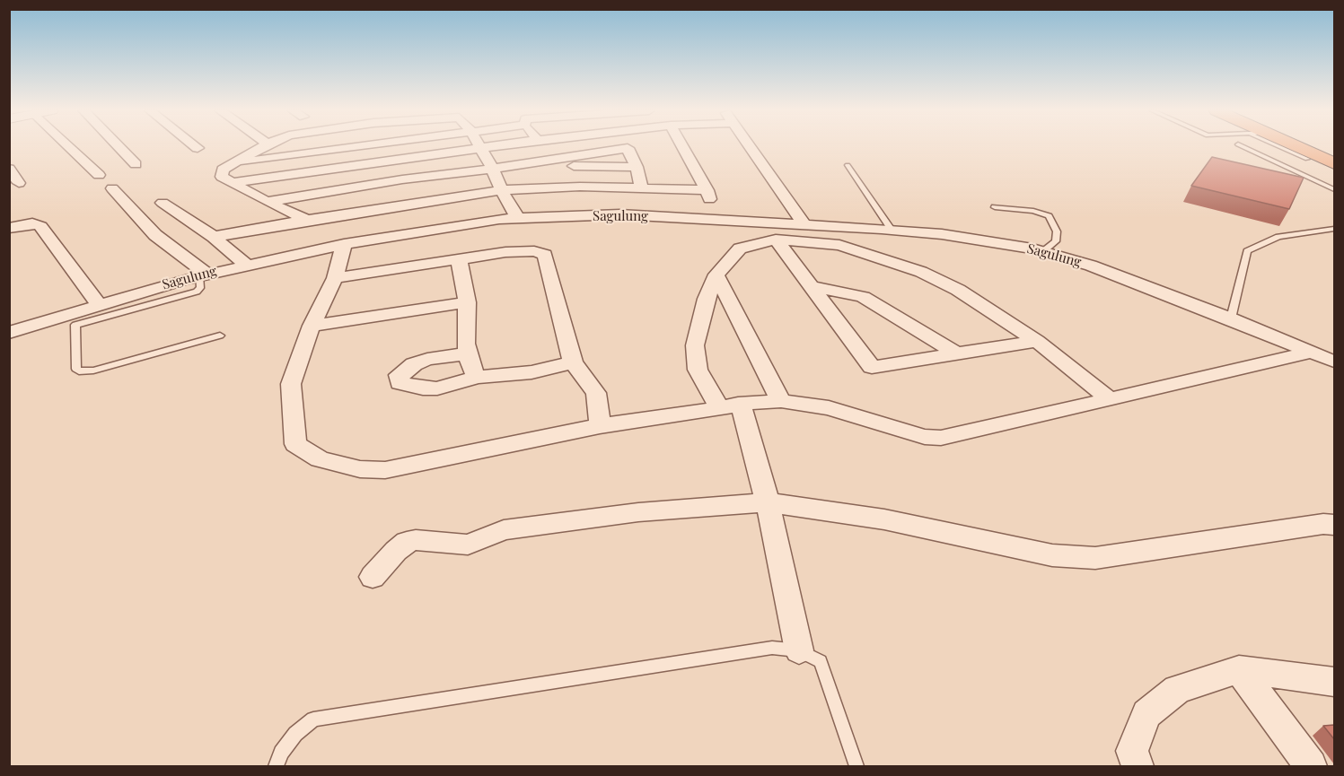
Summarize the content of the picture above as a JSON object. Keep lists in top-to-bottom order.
{
  "streets": {
    "street": ["Sagulung"]
  }
}
